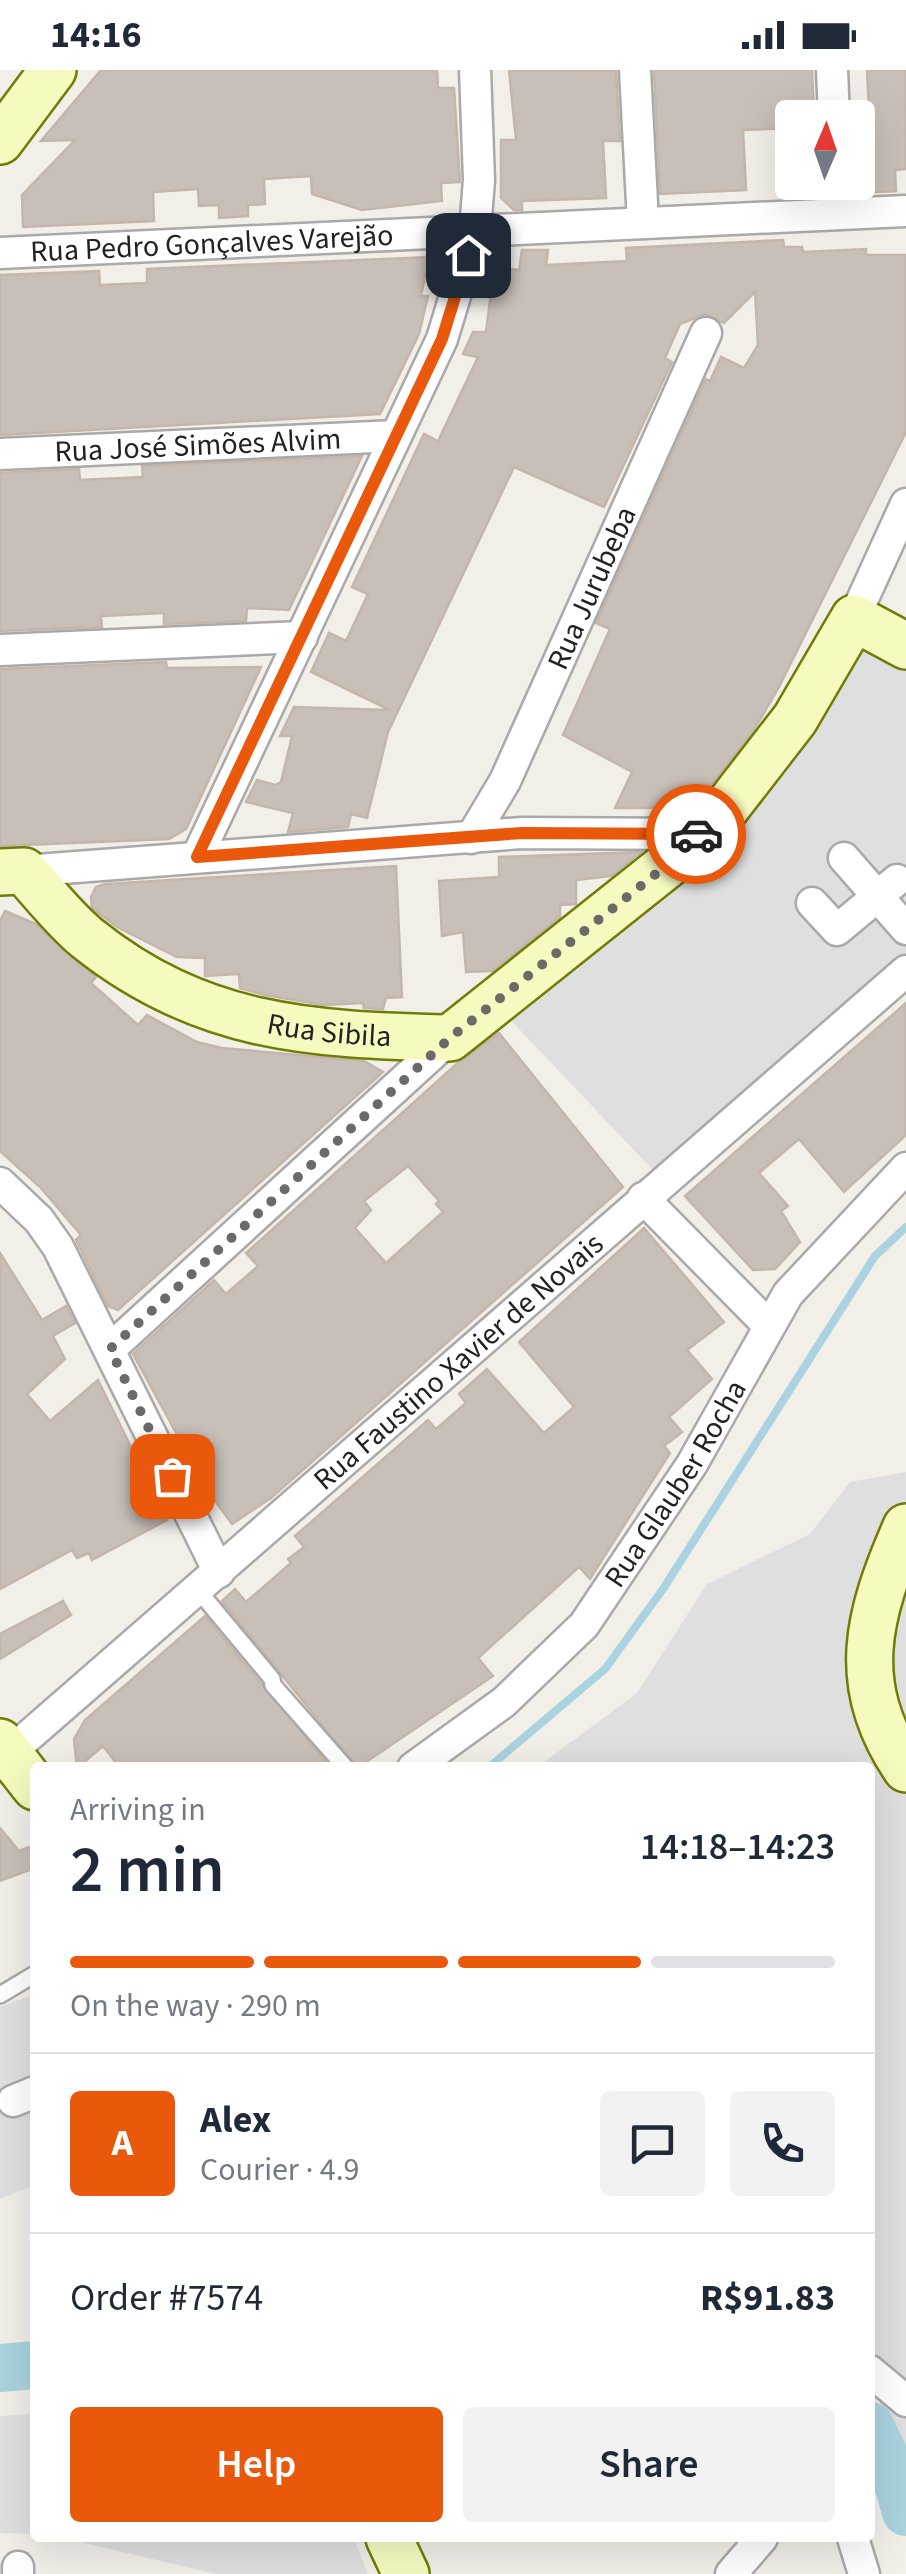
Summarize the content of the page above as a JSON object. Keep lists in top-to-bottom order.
{
  "streets": {
    "street": [
      "Rua Pedro Gonçalves Varejão",
      "Rua José Simões Alvim",
      "Rua Jurubeba",
      "Rua Sibila",
      "Rua Faustino Xavier de Novais",
      "Rua Glauber Rocha"
    ]
  },
  "north": "top",
  "page": {
    "status": "14:16",
    "heading": ["2 min", "Arriving in", "14:18–14:23"],
    "panel": [
      "Alex",
      "Courier · 4.9",
      "Order #7574",
      "R$91.83"
    ],
    "bar": "On the way · 290 m",
    "round": "A",
    "buttons": ["Help", "Share"]
  }
}
